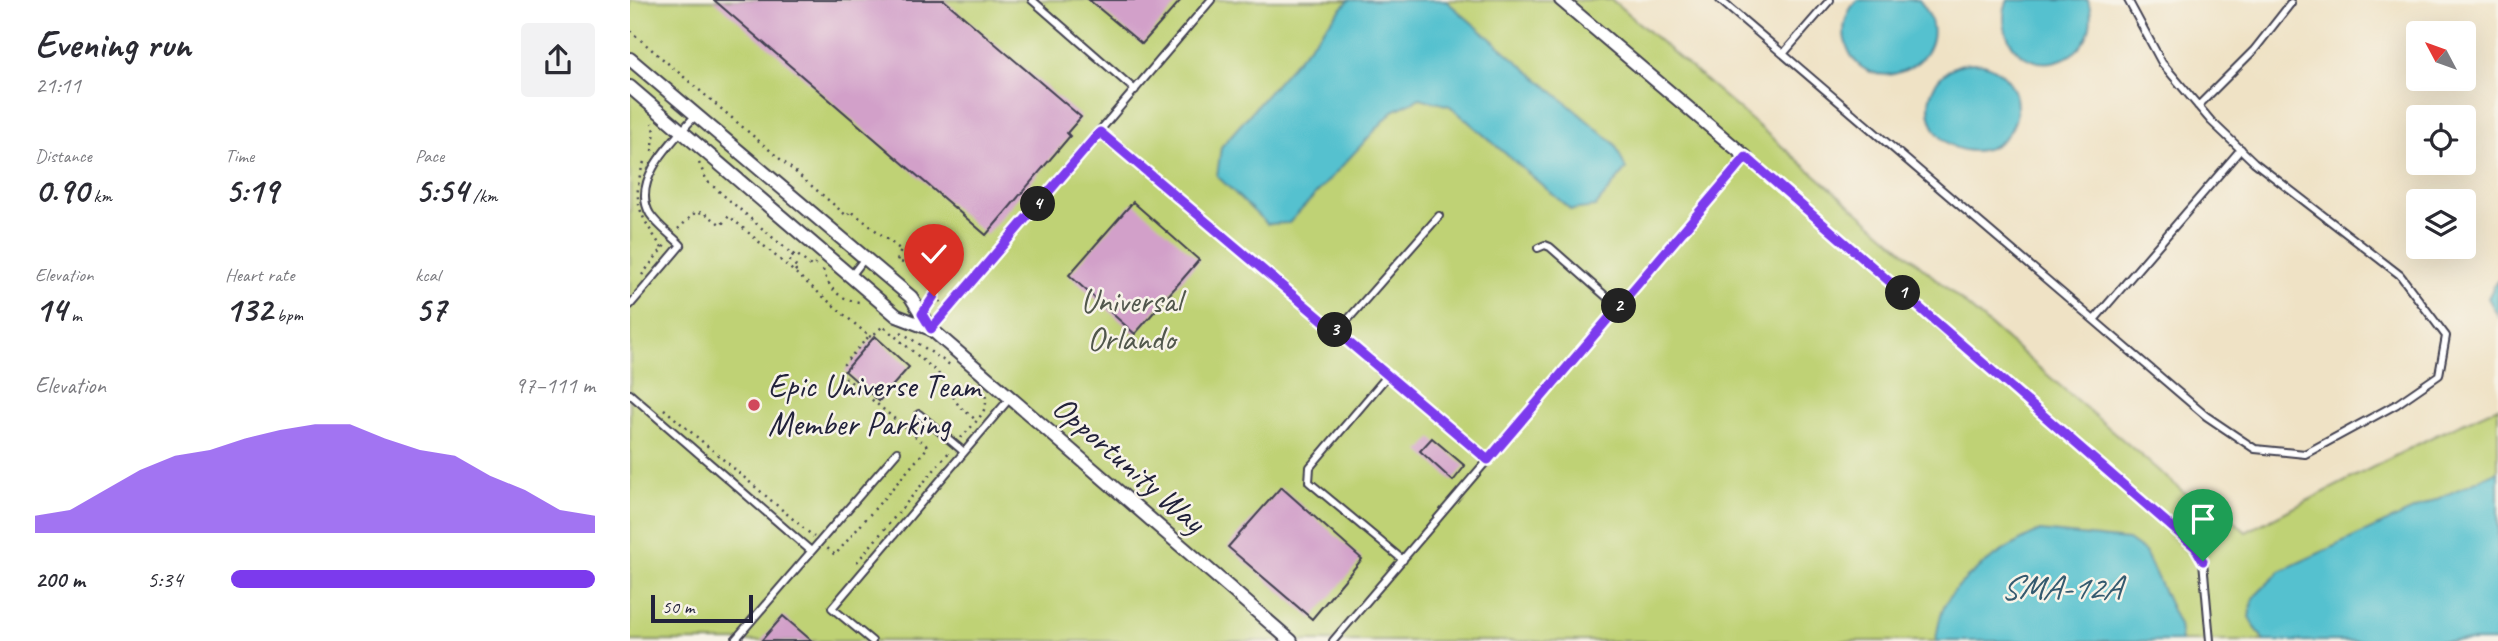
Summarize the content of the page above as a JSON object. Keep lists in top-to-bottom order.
{
  "streets": {
    "street": ["Opportunity Way"]
  },
  "water": ["SMA-12A"],
  "parks": ["Universal Orlando"],
  "places": ["Epic Universe Team Member Parking"],
  "scale_bar": "50 m",
  "north": "top left",
  "page": {
    "heading": ["Evening run", "21:11"],
    "stats": [
      ["Distance", "0.90 km"],
      ["Time", "5:19"],
      ["Pace", "5:54 /km"],
      ["Elevation", "14 m"],
      ["Heart rate", "132 bpm"],
      ["kcal", "57"]
    ],
    "pins": [
      "4",
      "1",
      "2",
      "3"
    ],
    "chart": ["Elevation", "97–111 m"],
    "list": [
      {
        "name": "200 m",
        "note": "5:34"
      }
    ],
    "scale": "50 m"
  }
}
